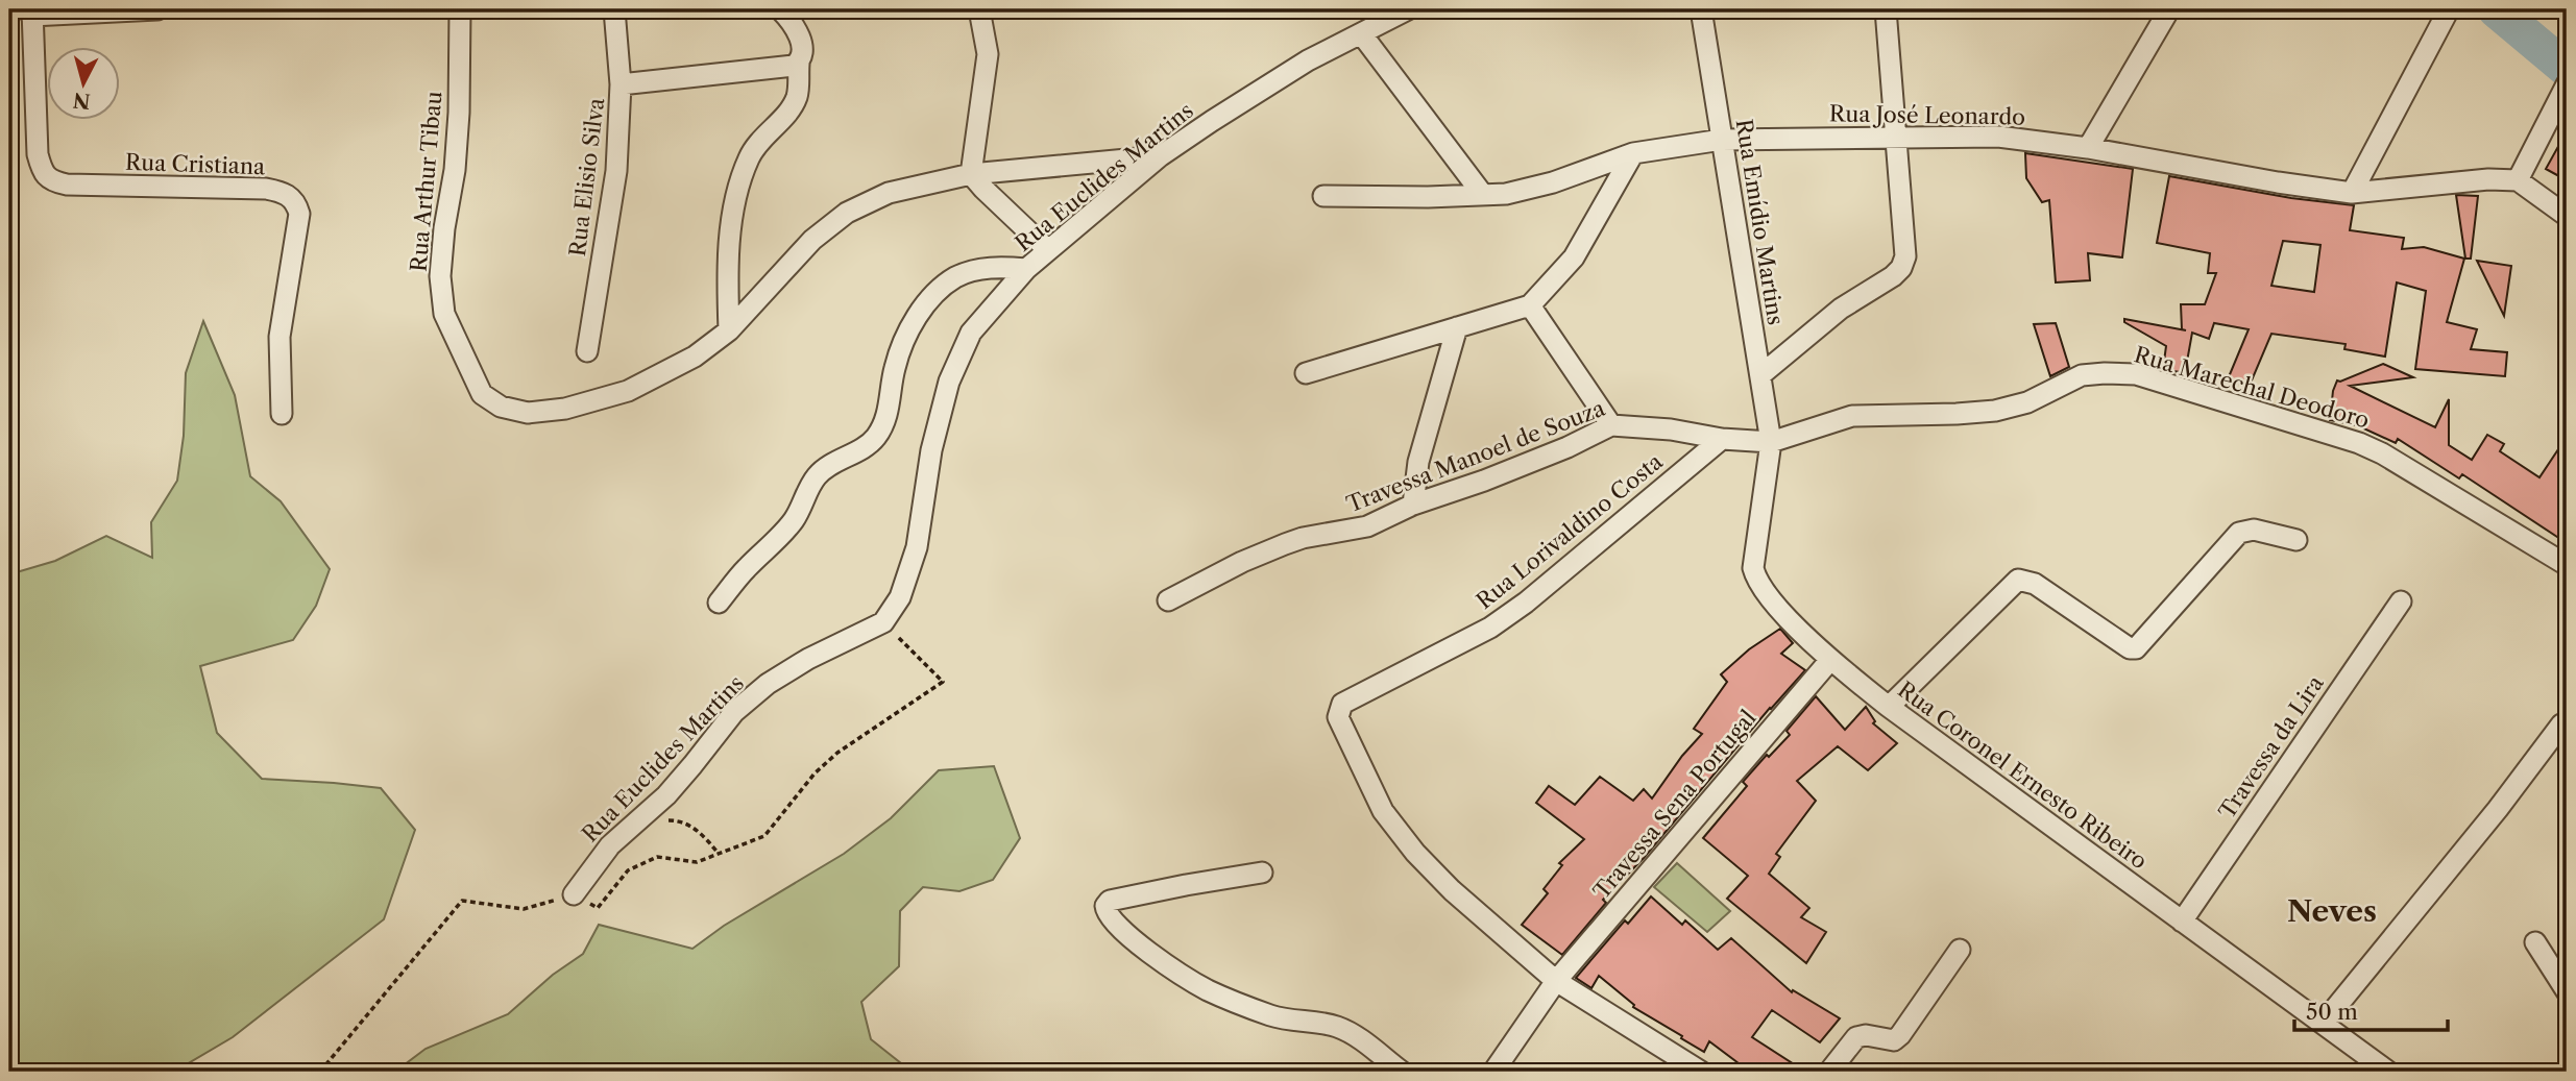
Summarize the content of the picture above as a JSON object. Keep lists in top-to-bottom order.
{
  "streets": {
    "street": [
      "Rua José Leonardo",
      "Rua Cristiana",
      "Rua Elisio Silva",
      "Rua Euclides Martins",
      "Rua Arthur Tibau",
      "Rua Emídio Martins",
      "Rua Marechal Deodoro",
      "Travessa Manoel de Souza",
      "Rua Lorivaldino Costa",
      "Travessa da Lira",
      "Rua Coronel Ernesto Ribeiro",
      "Travessa Sena Portugal"
    ]
  },
  "crossings": [
    ["Rua José Leonardo", "Rua Emídio Martins"],
    ["Rua Euclides Martins", "Rua Arthur Tibau"],
    ["Rua Emídio Martins", "Rua Marechal Deodoro"],
    ["Rua Emídio Martins", "Travessa Manoel de Souza"],
    ["Rua Emídio Martins", "Rua Coronel Ernesto Ribeiro"],
    ["Rua Marechal Deodoro", "Travessa Manoel de Souza"],
    ["Rua Marechal Deodoro", "Rua Coronel Ernesto Ribeiro"],
    ["Travessa Manoel de Souza", "Rua Lorivaldino Costa"],
    ["Travessa Manoel de Souza", "Rua Coronel Ernesto Ribeiro"],
    ["Rua Lorivaldino Costa", "Travessa Sena Portugal"],
    ["Travessa da Lira", "Rua Coronel Ernesto Ribeiro"],
    ["Rua Coronel Ernesto Ribeiro", "Travessa Sena Portugal"]
  ],
  "districts": ["Neves"],
  "scale_bar": "50 m",
  "north": "bottom"
}
